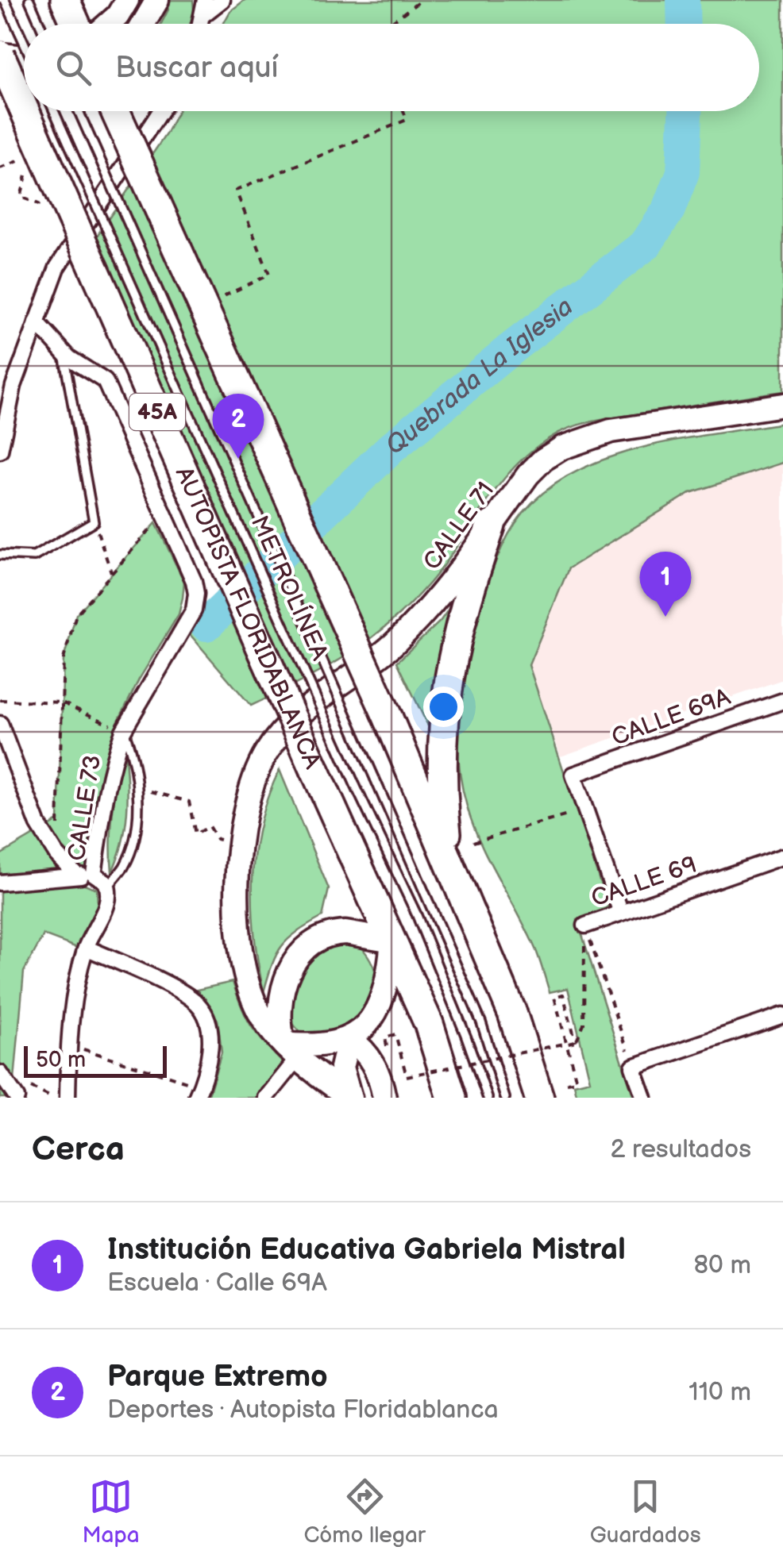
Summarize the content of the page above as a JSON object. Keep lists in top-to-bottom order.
{
  "streets": {
    "highway": ["45A", "AUTOPISTA FLORIDABLANCA"],
    "street": [
      "CALLE 71",
      "CALLE 69A",
      "CALLE 73",
      "CALLE 69"
    ],
    "lane": ["METROLÍNEA"]
  },
  "crossings": [
    ["CALLE 71", "AUTOPISTA FLORIDABLANCA"]
  ],
  "water": ["Quebrada La Iglesia"],
  "scale_bar": "50 m",
  "page": {
    "search": "Buscar aquí",
    "pins": ["2", "1"],
    "scale": "50 m",
    "heading": ["Cerca", "2 resultados"],
    "list": [
      {
        "mark": "1",
        "name": "Institución Educativa Gabriela Mistral",
        "note": "Escuela · Calle 69A",
        "value": "80 m"
      },
      {
        "mark": "2",
        "name": "Parque Extremo",
        "note": "Deportes · Autopista Floridablanca",
        "value": "110 m"
      }
    ],
    "nav": ["Mapa", "Cómo llegar", "Guardados"]
  }
}
